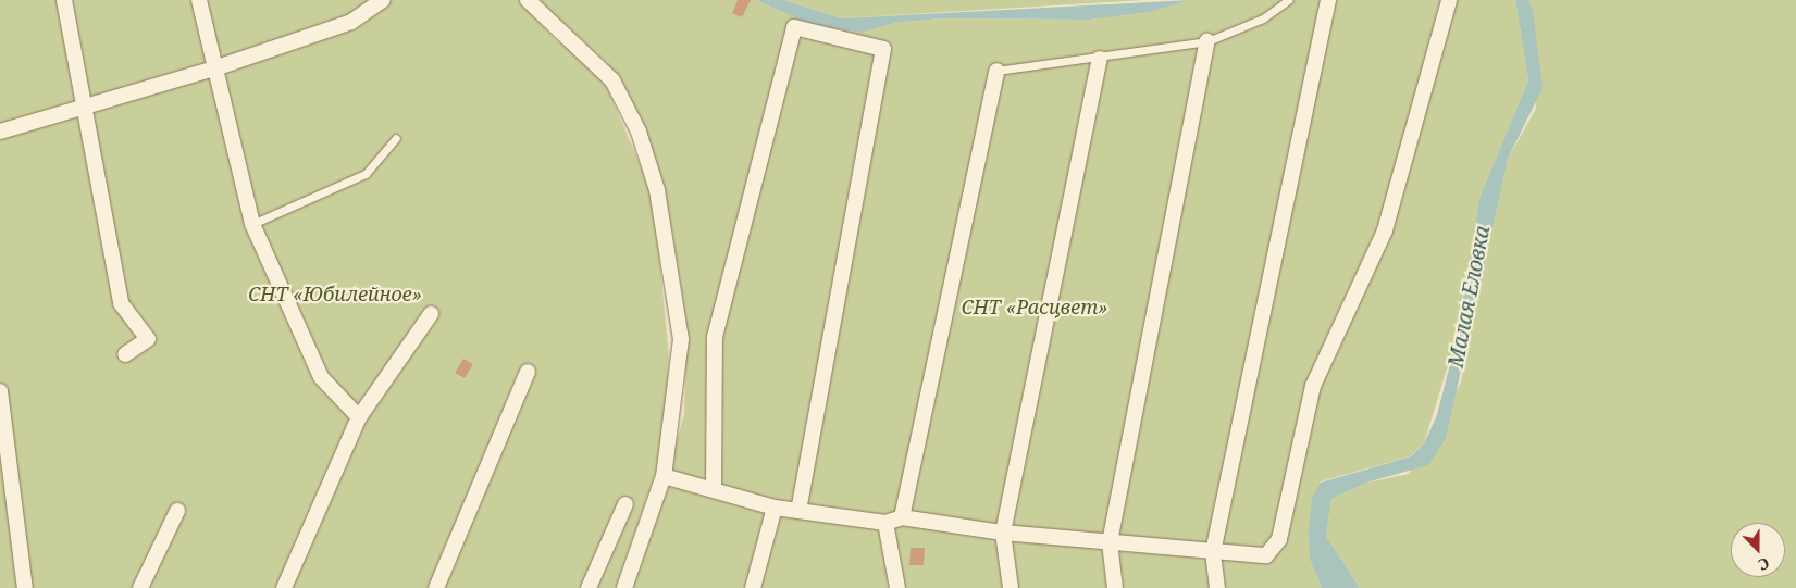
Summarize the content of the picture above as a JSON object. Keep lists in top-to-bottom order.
{
  "water": ["Малая Еловка"],
  "parks": ["СНТ «Юбилейное»", "СНТ «Расцвет»"],
  "north": "bottom"
}
